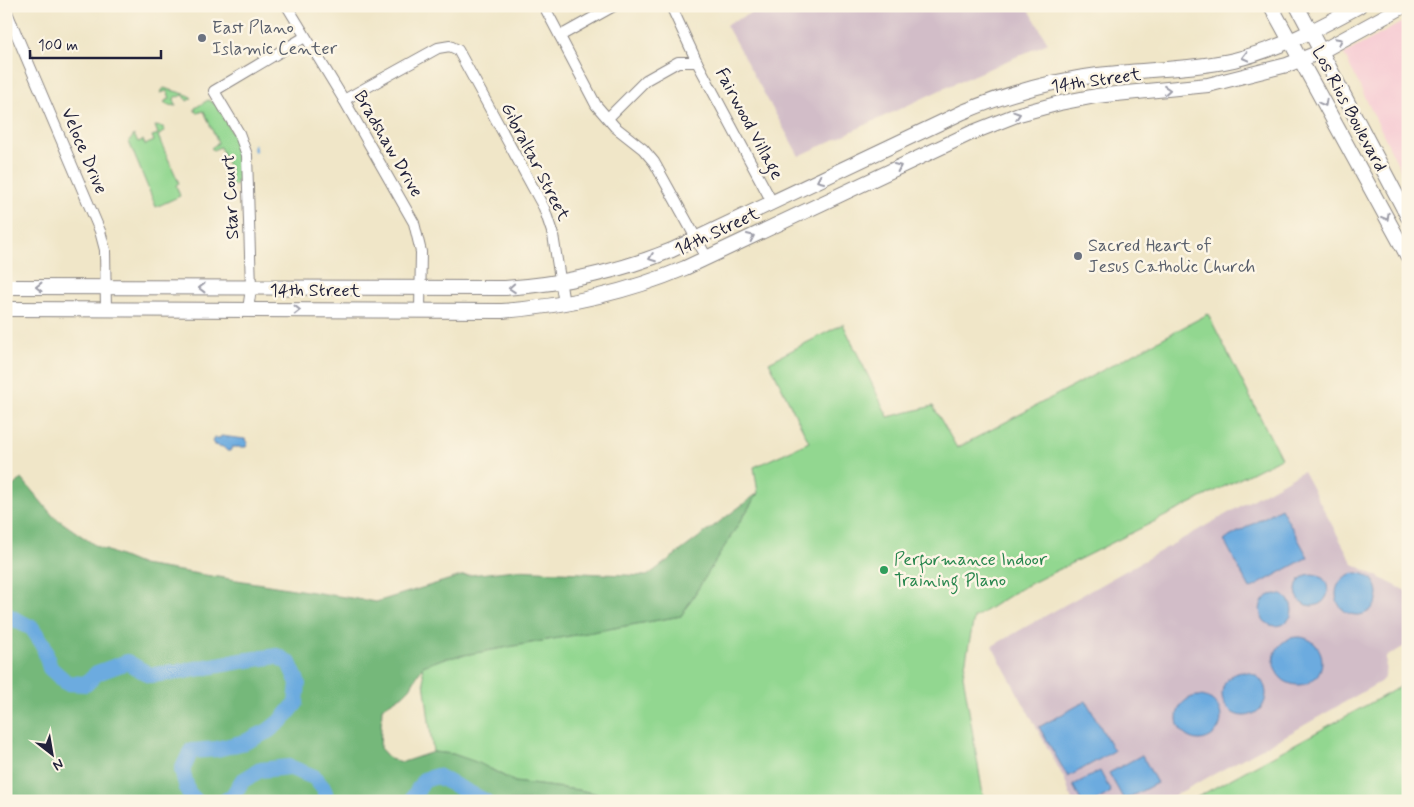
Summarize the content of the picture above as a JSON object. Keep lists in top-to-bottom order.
{
  "streets": {
    "main road": ["14th Street", "Los Rios Boulevard"],
    "street": [
      "Fairwood Village",
      "Bradshaw Drive",
      "Veloce Drive",
      "Gibraltar Street",
      "Star Court"
    ]
  },
  "crossings": [
    ["14th Street", "Los Rios Boulevard"],
    ["14th Street", "Fairwood Village"],
    ["14th Street", "Bradshaw Drive"],
    ["14th Street", "Veloce Drive"],
    ["14th Street", "Gibraltar Street"],
    ["14th Street", "Star Court"],
    ["Bradshaw Drive", "Gibraltar Street"],
    ["Bradshaw Drive", "Star Court"]
  ],
  "places": ["East Plano Islamic Center", "Sacred Heart of Jesus Catholic Church", "Performance Indoor Training Plano"],
  "scale_bar": "100 m",
  "north": "bottom right"
}
